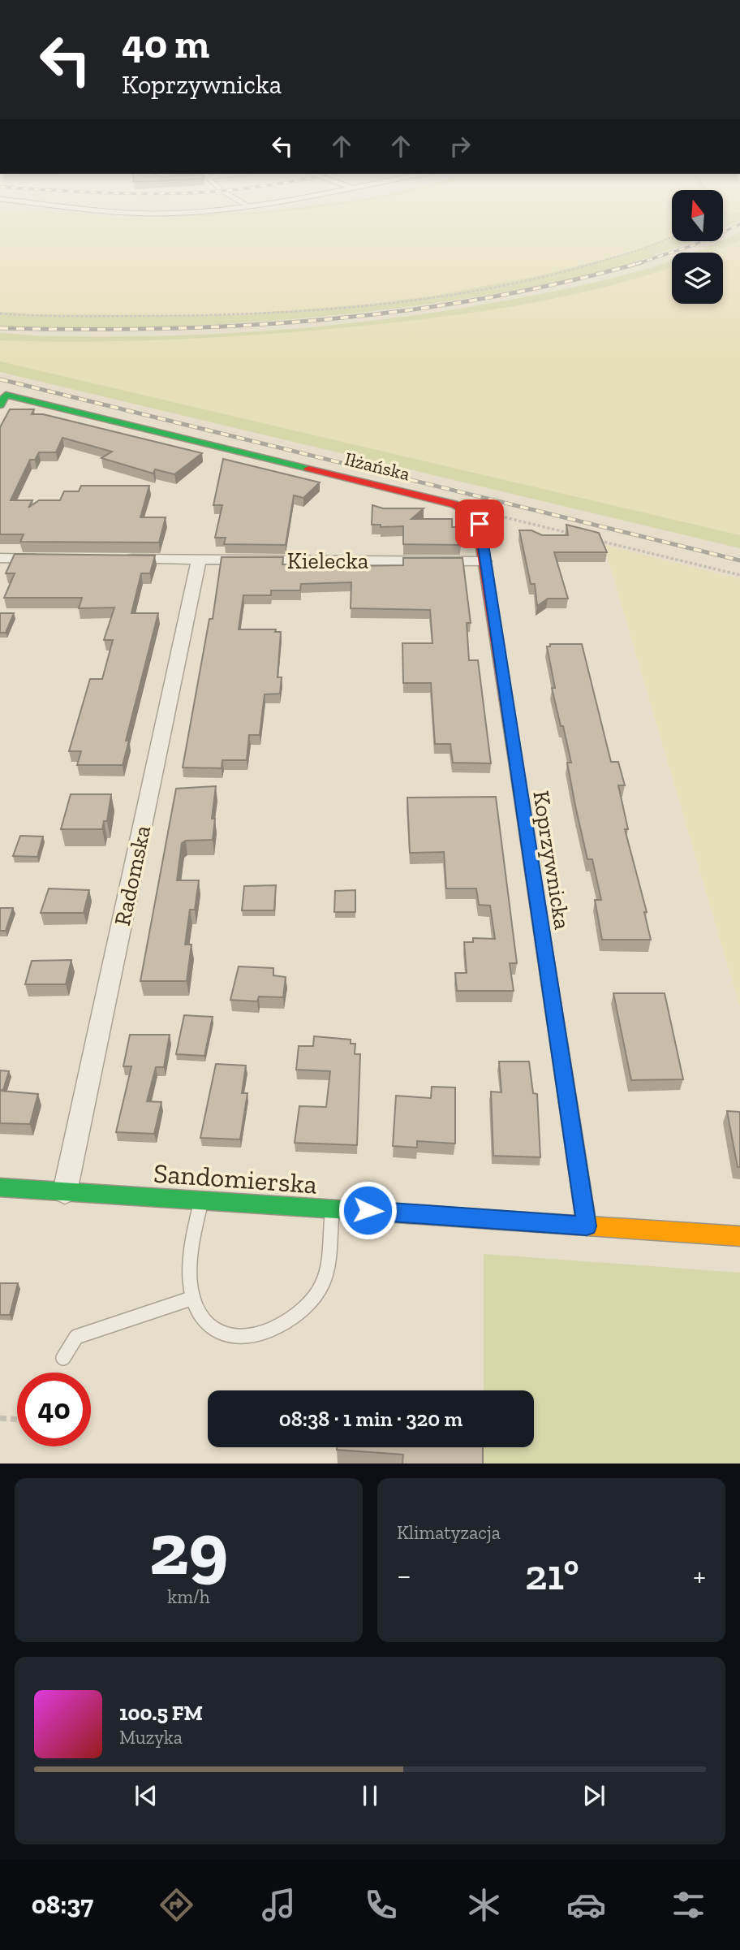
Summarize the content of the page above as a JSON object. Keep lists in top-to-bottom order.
{
  "streets": {
    "street": [
      "Iłżańska",
      "Kielecka",
      "Koprzywnicka",
      "Radomska",
      "Sandomierska"
    ]
  },
  "crossings": [
    ["Iłżańska", "Koprzywnicka"],
    ["Kielecka", "Koprzywnicka"],
    ["Kielecka", "Radomska"],
    ["Koprzywnicka", "Sandomierska"],
    ["Radomska", "Sandomierska"]
  ],
  "north": "top",
  "page": {
    "turn": ["40 m", "Koprzywnicka"],
    "limit": "40",
    "trip": "08:38 · 1 min · 320 m",
    "tile": [
      ["29", "km/h"],
      "Klimatyzacja"
    ],
    "heat": ["−", "21°", "+"],
    "song": ["100.5 FM", "Muzyka"],
    "tabs": "08:37"
  }
}
